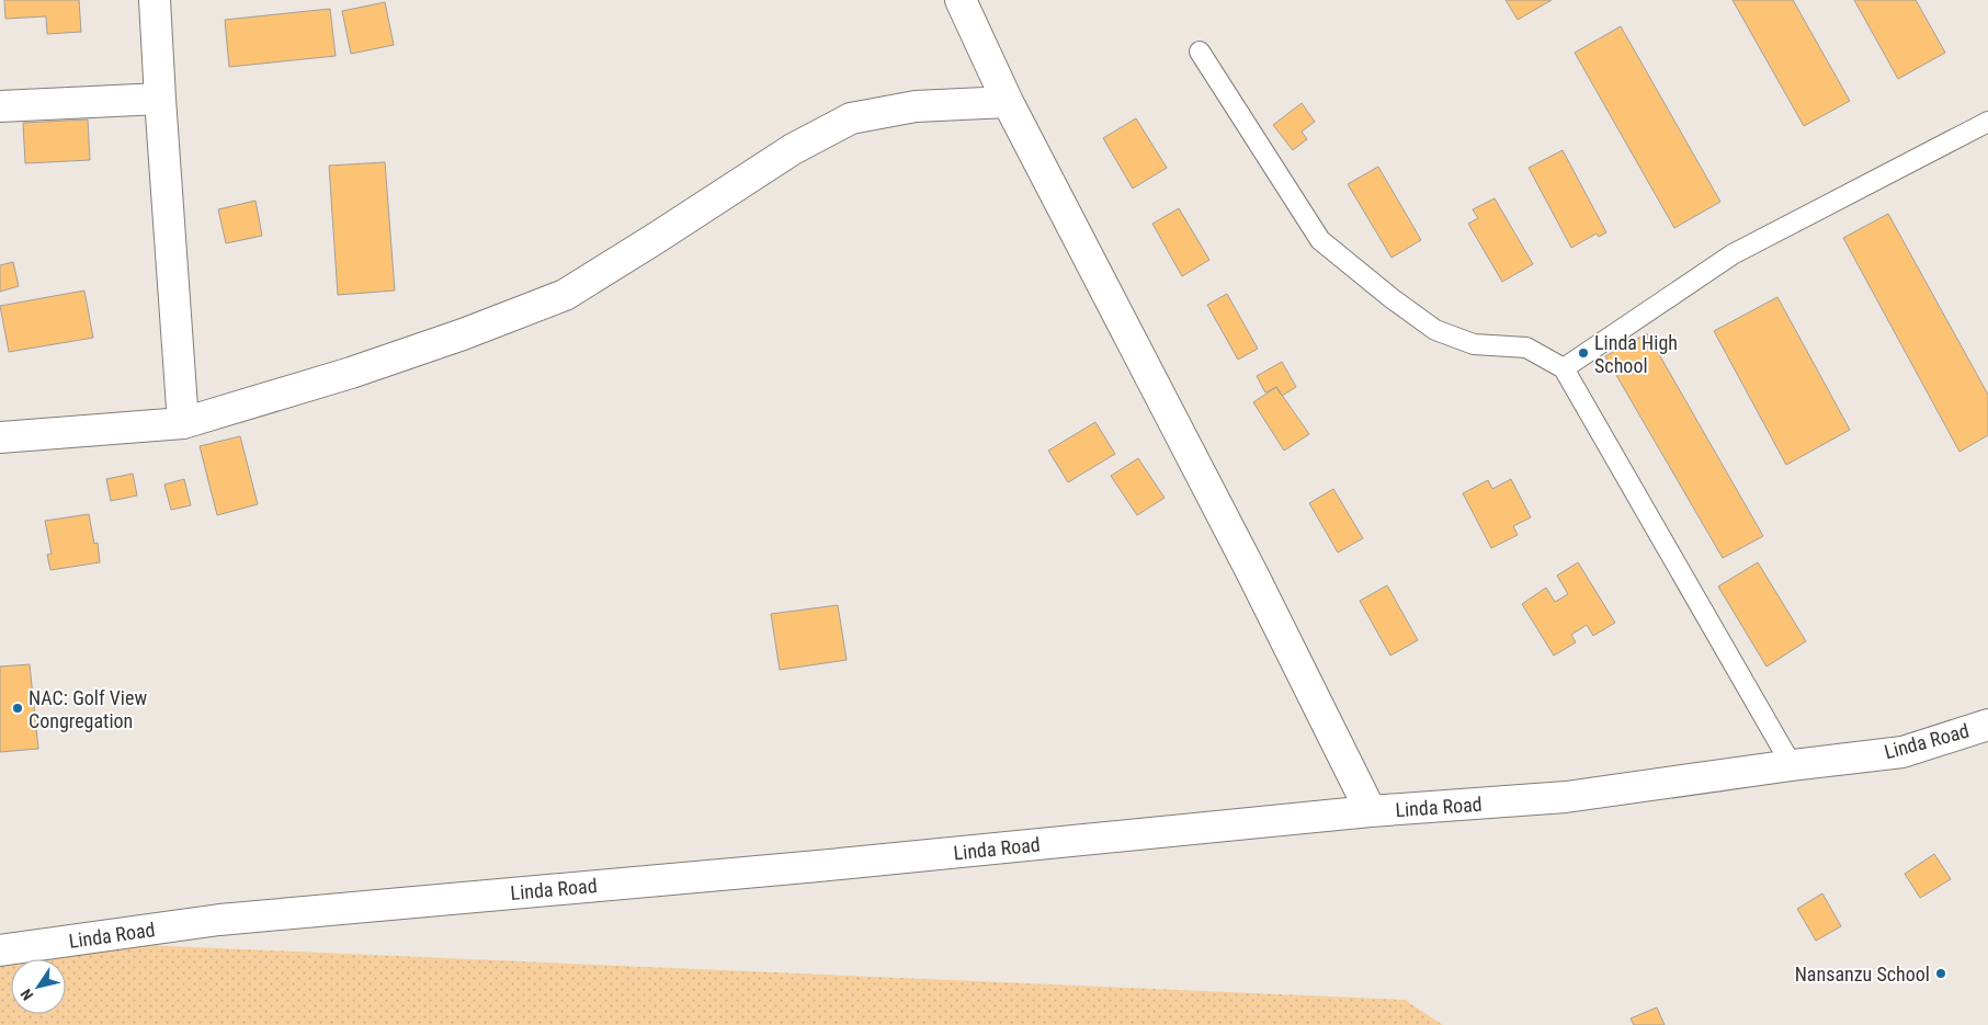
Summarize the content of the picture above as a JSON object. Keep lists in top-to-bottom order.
{
  "streets": {
    "street": ["Linda Road"]
  },
  "places": ["Linda High School", "NAC: Golf View Congregation", "Nansanzu School"],
  "north": "bottom left"
}
